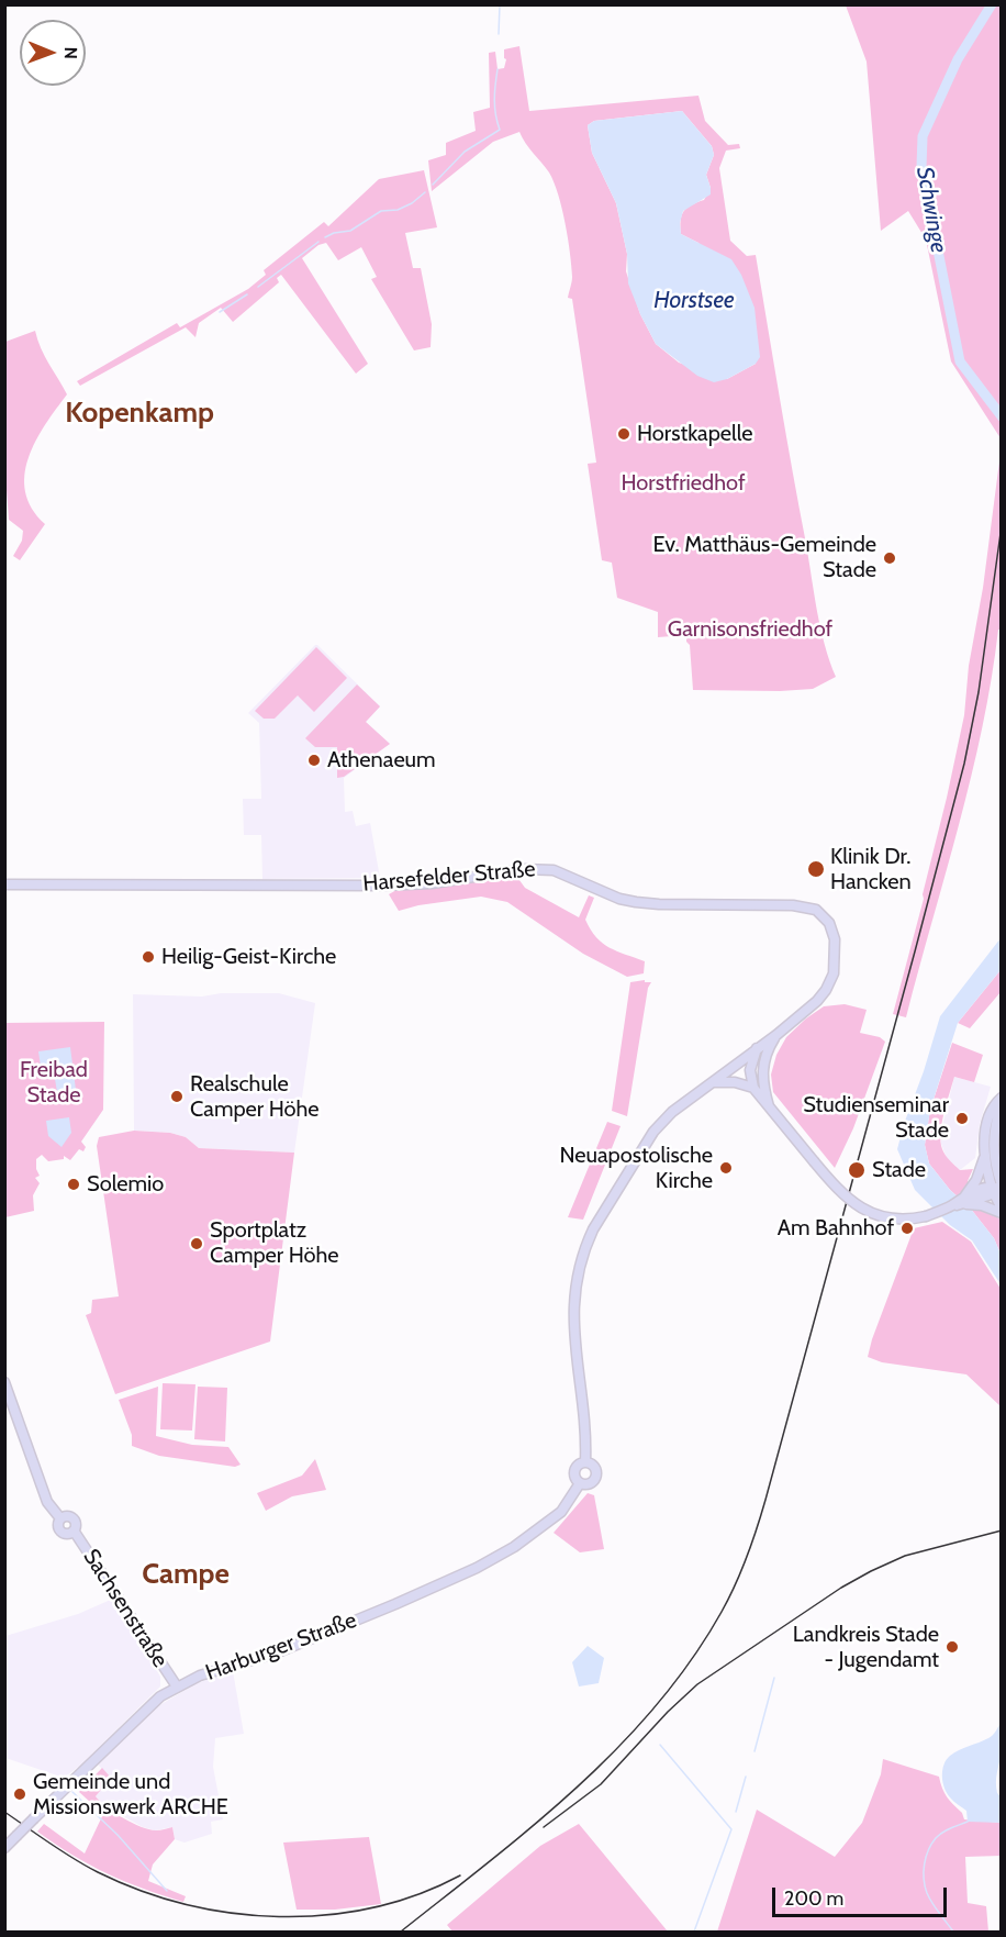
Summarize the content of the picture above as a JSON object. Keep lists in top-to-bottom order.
{
  "streets": {
    "main road": ["Harsefelder Straße", "Sachsenstraße", "Harburger Straße"]
  },
  "crossings": [
    ["Sachsenstraße", "Harburger Straße"]
  ],
  "districts": ["Kopenkamp", "Campe"],
  "water": ["Schwinge", "Horstsee"],
  "parks": ["Horstfriedhof", "Garnisonsfriedhof", "Freibad Stade"],
  "places": [
    "Horstkapelle",
    "Ev. Matthäus-Gemeinde Stade",
    "Athenaeum",
    "Klinik Dr. Hancken",
    "Heilig-Geist-Kirche",
    "Realschule Camper Höhe",
    "Studienseminar Stade",
    "Neuapostolische Kirche",
    "Stade",
    "Solemio",
    "Am Bahnhof",
    "Sportplatz Camper Höhe",
    "Landkreis Stade - Jugendamt",
    "Gemeinde und Missionswerk ARCHE"
  ],
  "scale_bar": "200 m",
  "north": "right"
}
